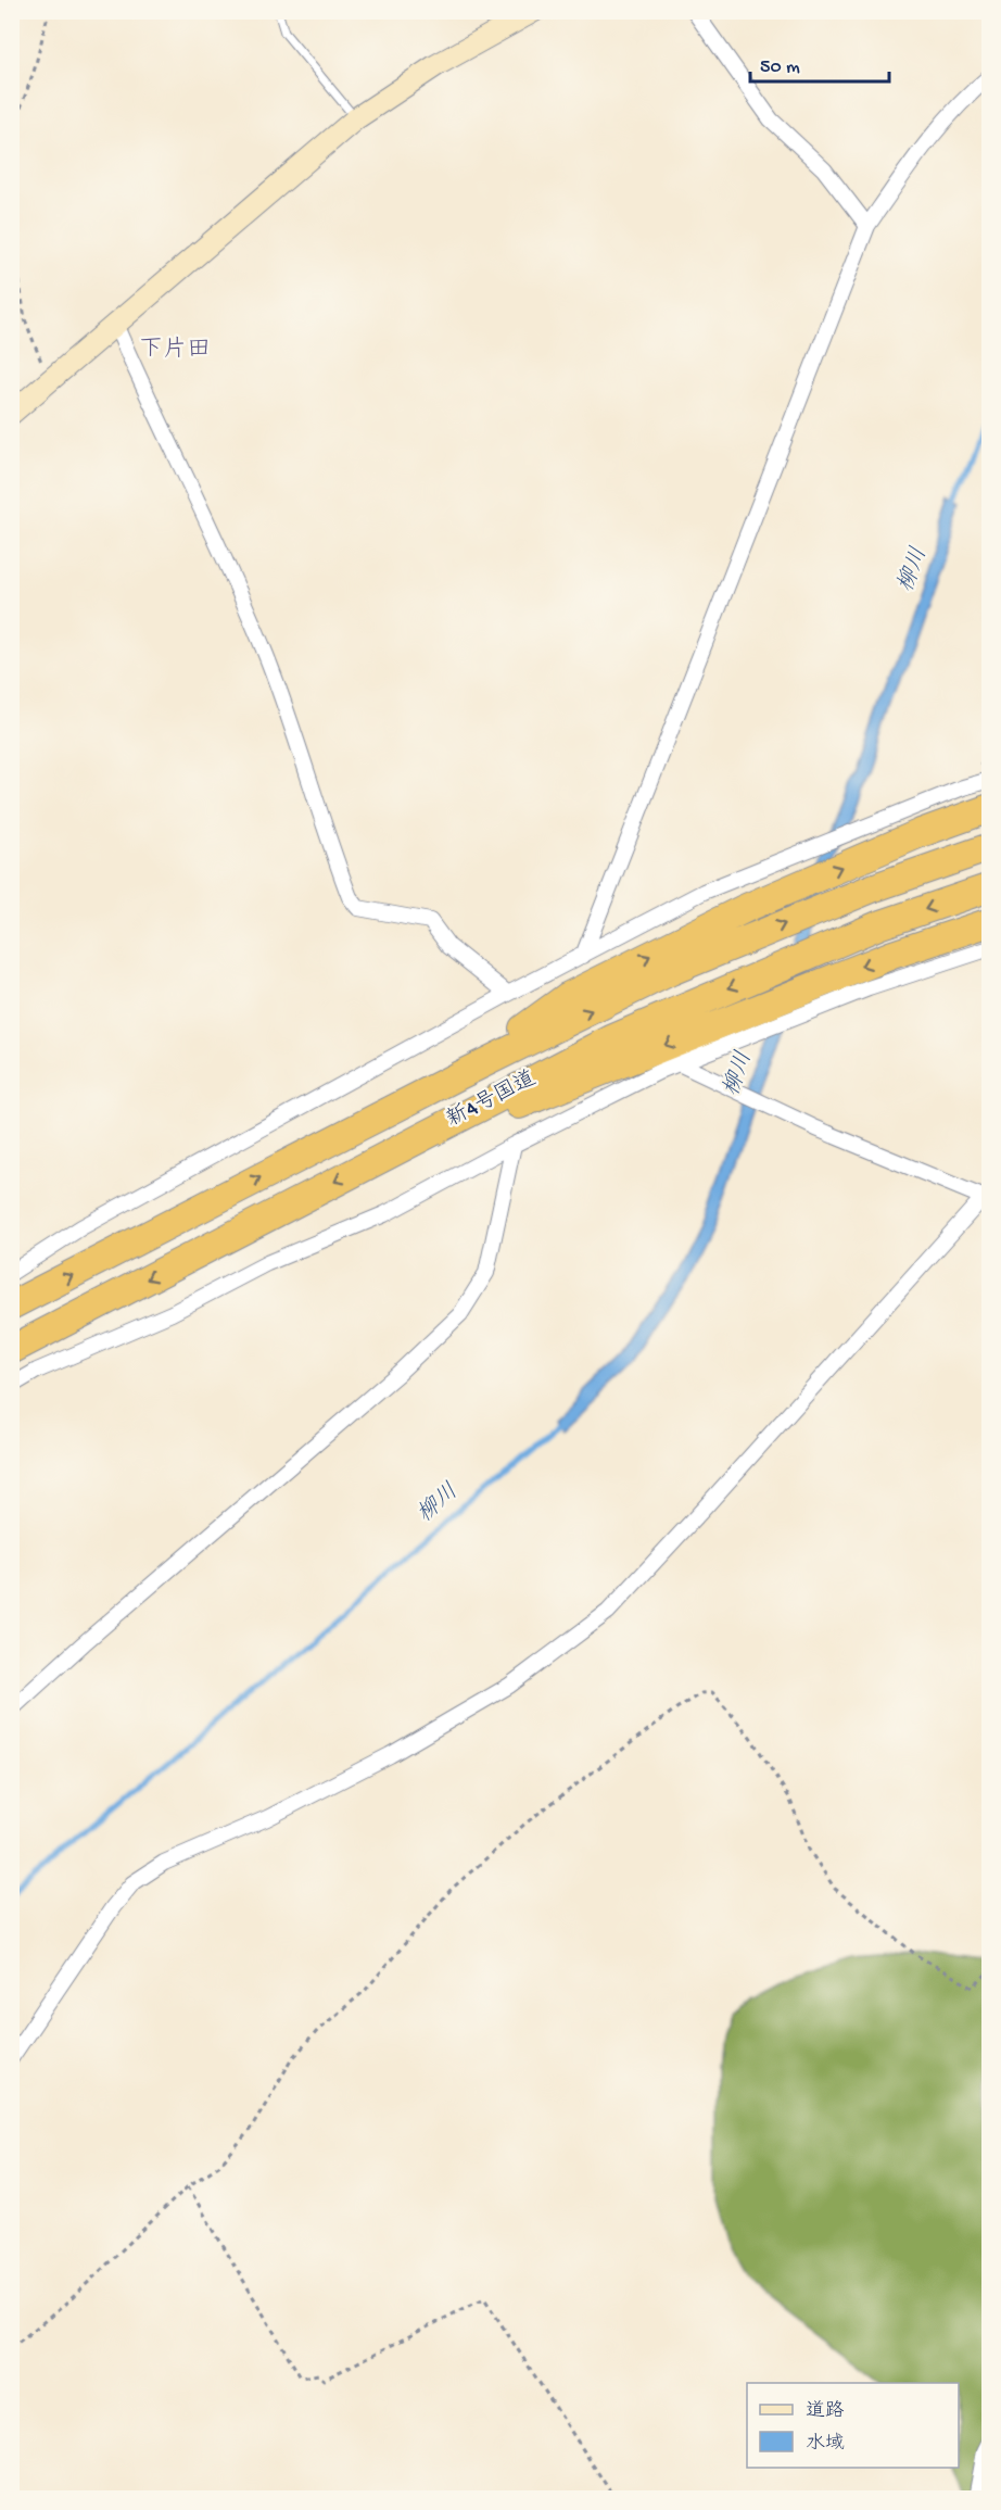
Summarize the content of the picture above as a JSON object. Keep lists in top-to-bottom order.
{
  "streets": {
    "highway": ["新4号国道"]
  },
  "districts": ["下片田"],
  "water": ["柳川"],
  "legend": ["道路", "水域"],
  "scale_bar": "50 m"
}
